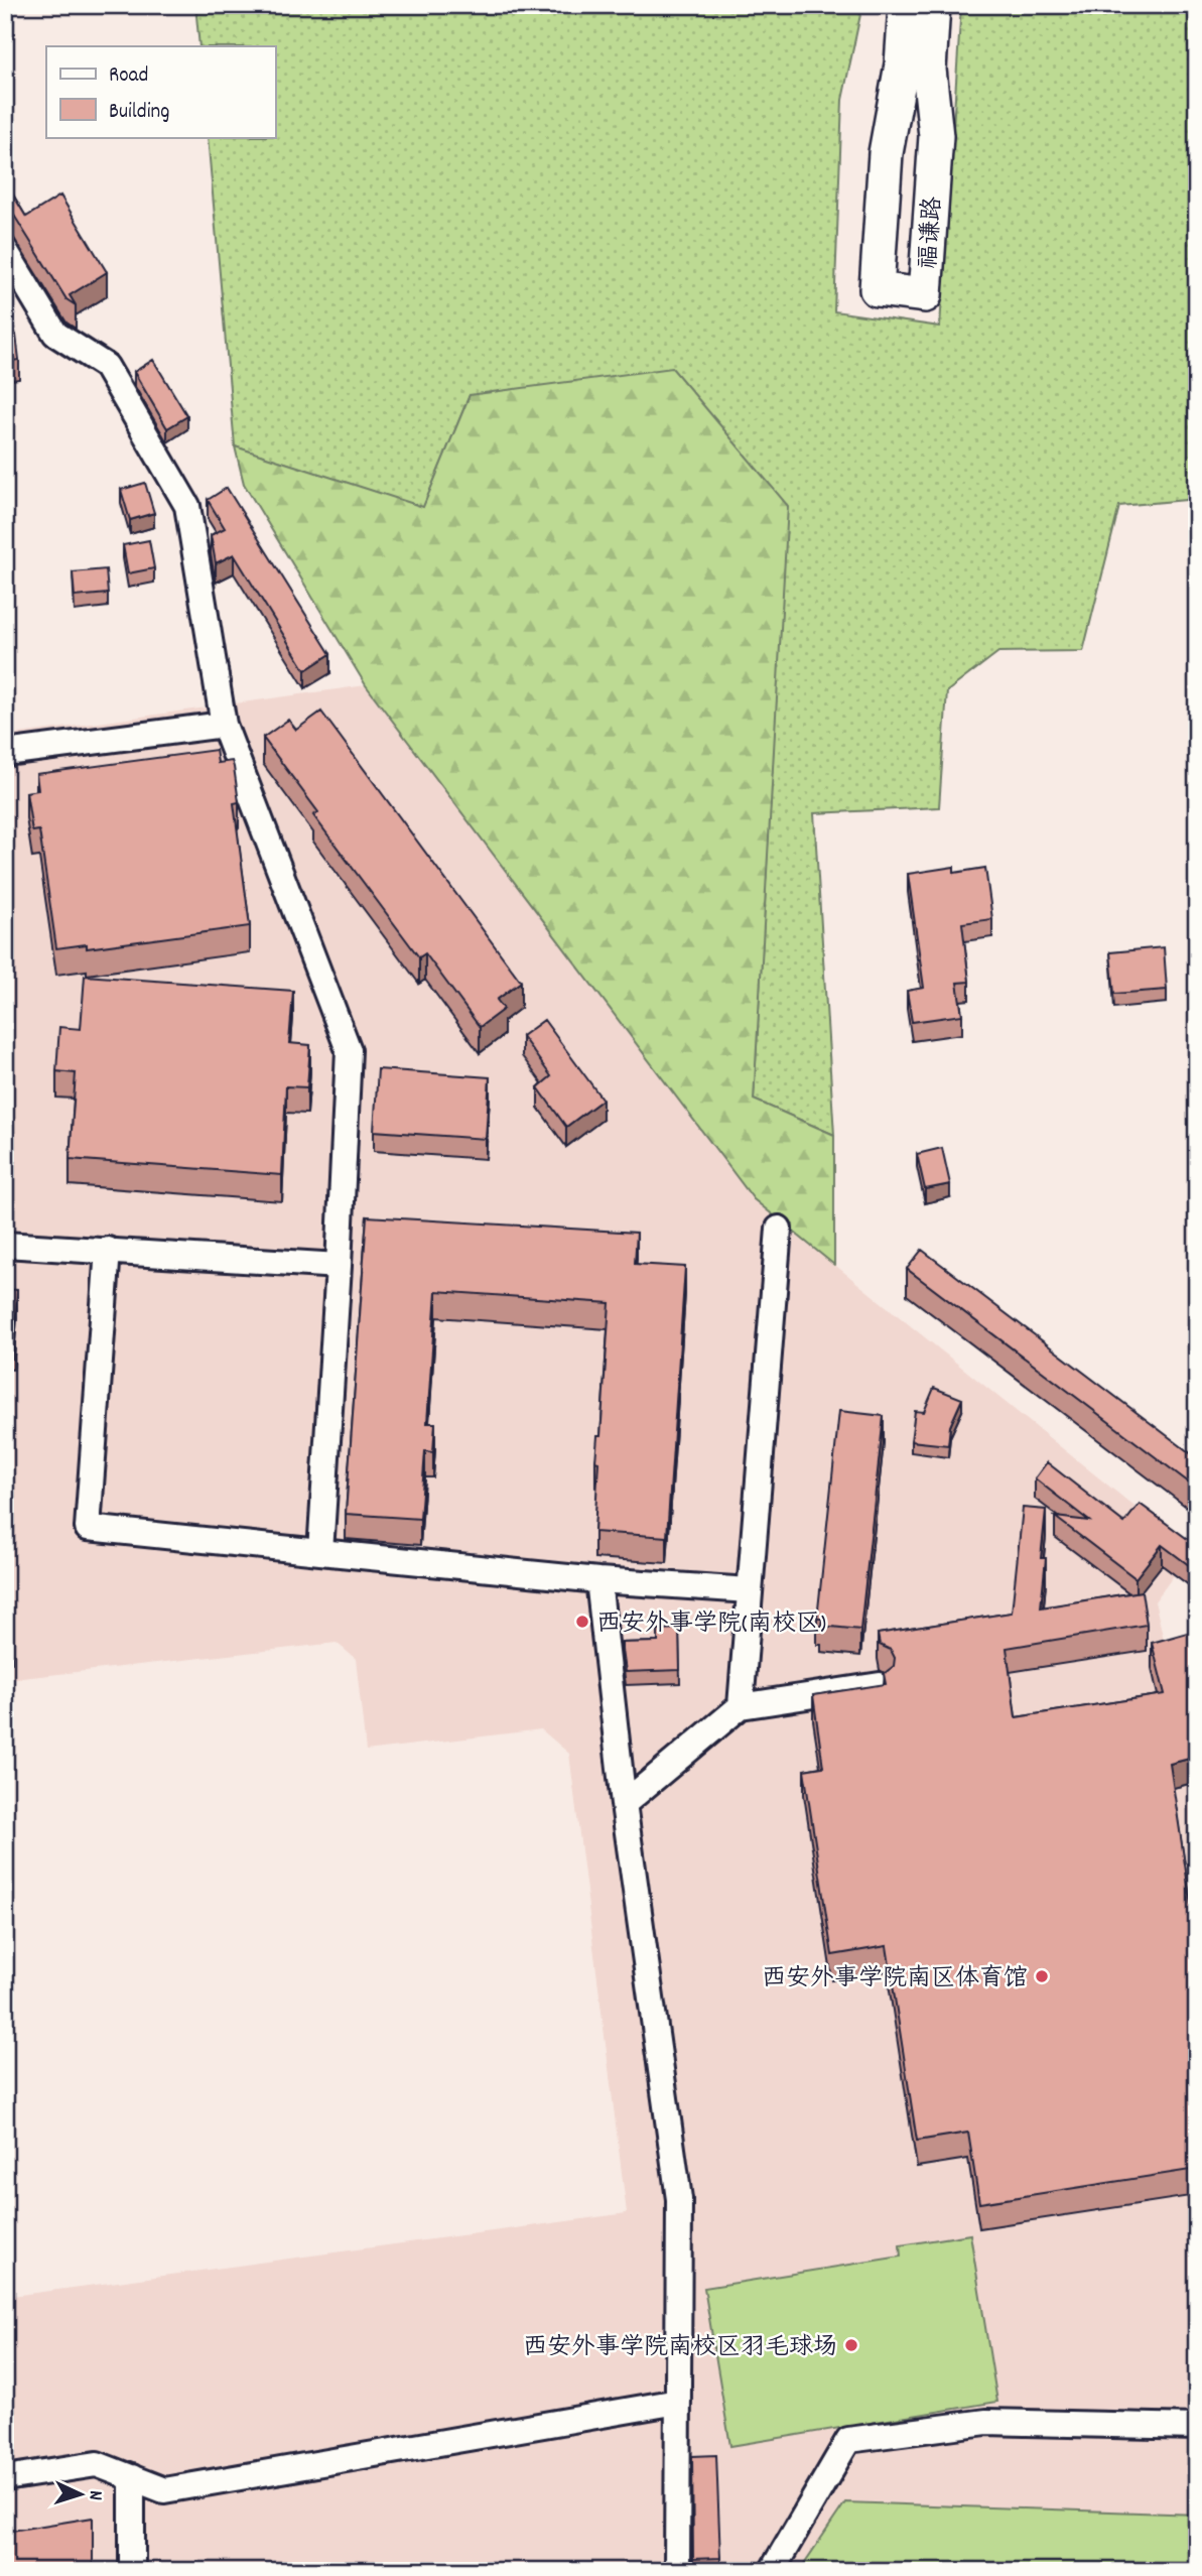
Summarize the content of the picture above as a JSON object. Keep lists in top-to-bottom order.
{
  "streets": {
    "street": ["福谦路"]
  },
  "places": ["西安外事学院(南校区)", "西安外事学院南区体育馆", "西安外事学院南校区羽毛球场"],
  "legend": ["Road", "Building"],
  "north": "right"
}
